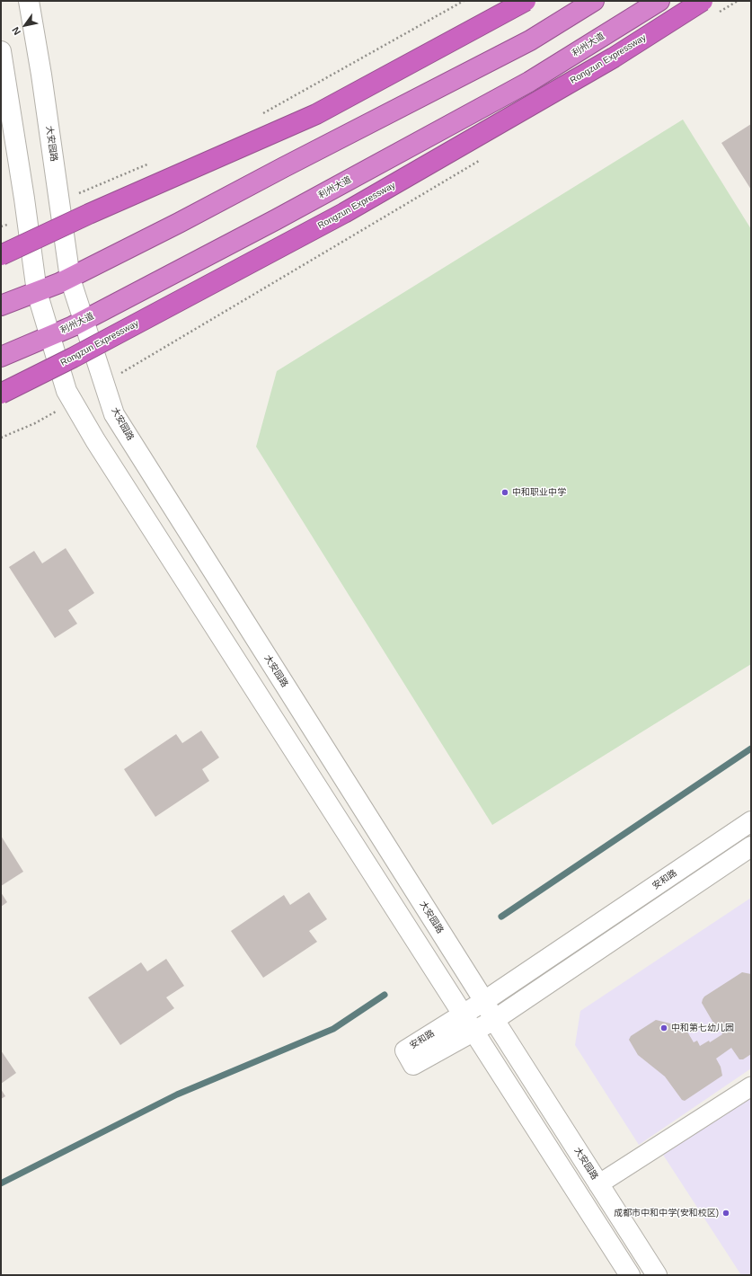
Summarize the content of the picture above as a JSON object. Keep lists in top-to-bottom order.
{
  "streets": {
    "highway": ["利州大道", "Rongzun Expressway"],
    "street": ["大安园路", "安和路"]
  },
  "crossings": [
    ["利州大道", "大安园路"],
    ["大安园路", "安和路"]
  ],
  "places": ["中和职业中学", "中和第七幼儿园", "成都市中和中学(安和校区)"],
  "north": "bottom left"
}
